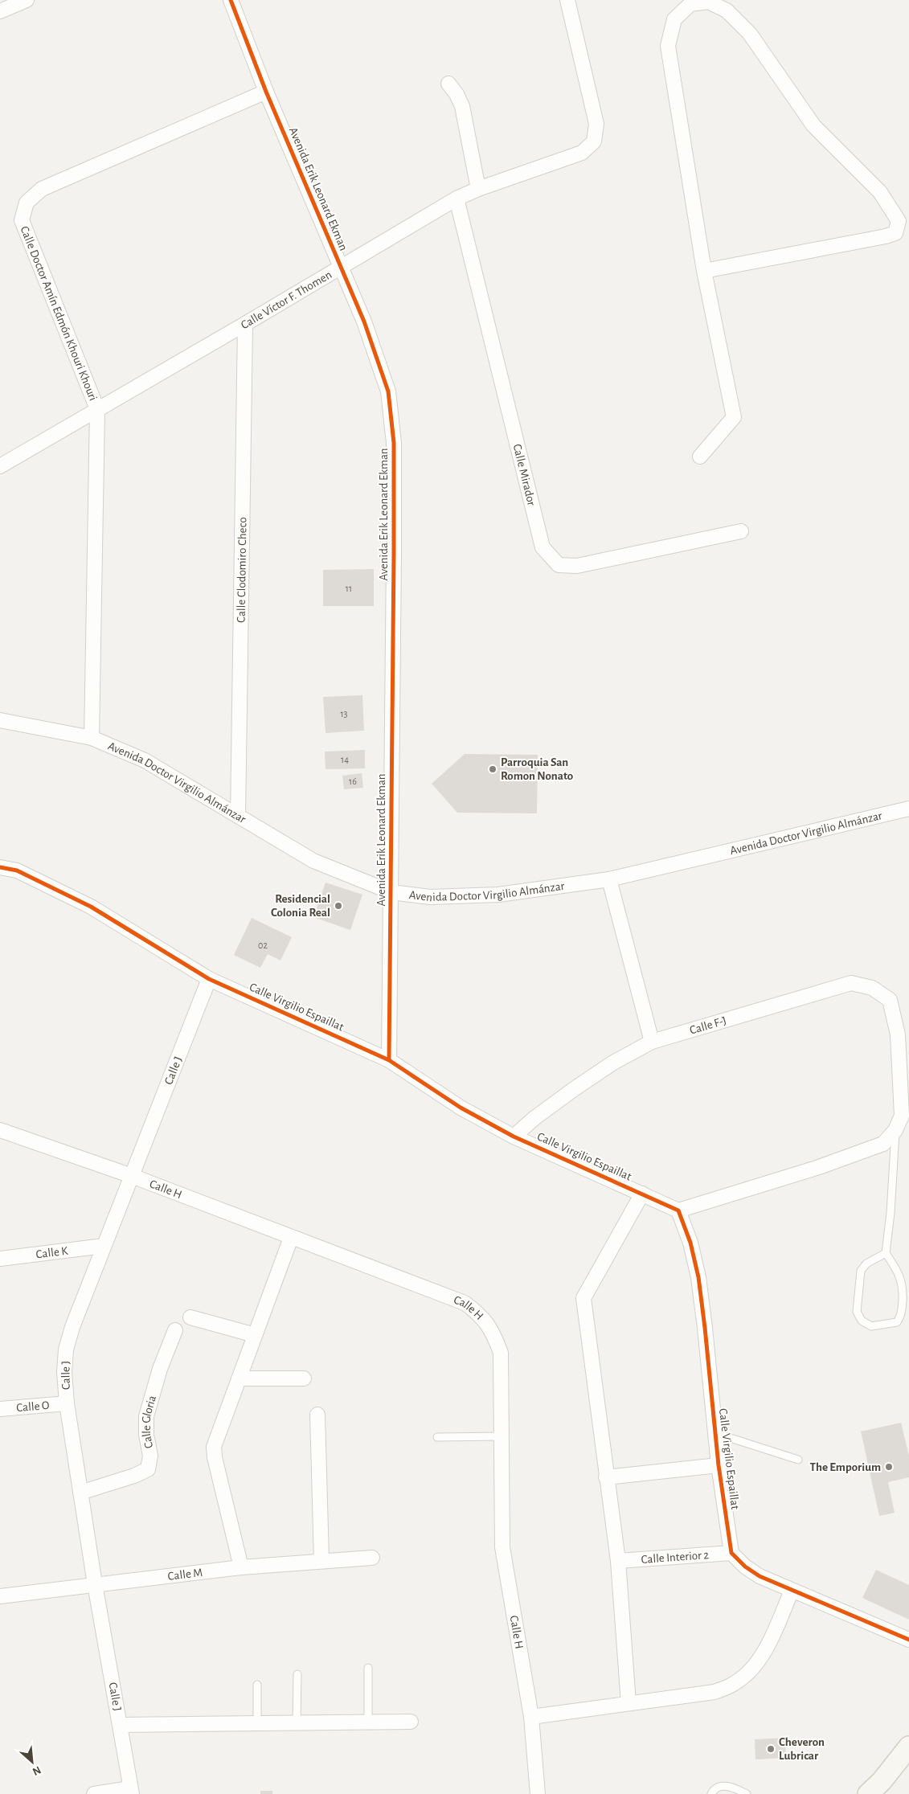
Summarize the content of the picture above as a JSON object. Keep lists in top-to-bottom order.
{
  "streets": {
    "street": [
      "Avenida Erik Leonard Ekman",
      "Calle Víctor F. Thomen",
      "Calle Doctor Amín Edmón Khouri Khouri",
      "Calle Mirador",
      "Calle Clodomiro Checo",
      "Avenida Doctor Virgilio Almánzar",
      "Calle Virgilio Espaillat",
      "Calle F-J",
      "Calle J",
      "Calle H",
      "Calle K",
      "Calle O",
      "Calle Gloria",
      "Calle Interior 2",
      "Calle M"
    ]
  },
  "crossings": [
    ["Avenida Erik Leonard Ekman", "Calle Víctor F. Thomen"],
    ["Avenida Erik Leonard Ekman", "Calle Doctor Amín Edmón Khouri Khouri"],
    ["Avenida Erik Leonard Ekman", "Avenida Doctor Virgilio Almánzar"],
    ["Avenida Erik Leonard Ekman", "Calle Virgilio Espaillat"],
    ["Calle Víctor F. Thomen", "Calle Doctor Amín Edmón Khouri Khouri"],
    ["Calle Víctor F. Thomen", "Calle Mirador"],
    ["Calle Víctor F. Thomen", "Calle Clodomiro Checo"],
    ["Calle Doctor Amín Edmón Khouri Khouri", "Avenida Doctor Virgilio Almánzar"],
    ["Calle Clodomiro Checo", "Avenida Doctor Virgilio Almánzar"],
    ["Calle Virgilio Espaillat", "Calle F-J"],
    ["Calle Virgilio Espaillat", "Calle J"],
    ["Calle Virgilio Espaillat", "Calle Interior 2"],
    ["Calle J", "Calle H"],
    ["Calle J", "Calle K"],
    ["Calle J", "Calle O"],
    ["Calle J", "Calle Gloria"],
    ["Calle J", "Calle M"]
  ],
  "places": [
    "Parroquia San Romon Nonato",
    "Residencial Colonia Real",
    "The Emporium",
    "Cheveron Lubricar"
  ],
  "house_numbers": [
    "11",
    "13",
    "14",
    "16",
    "02"
  ],
  "north": "bottom right"
}
